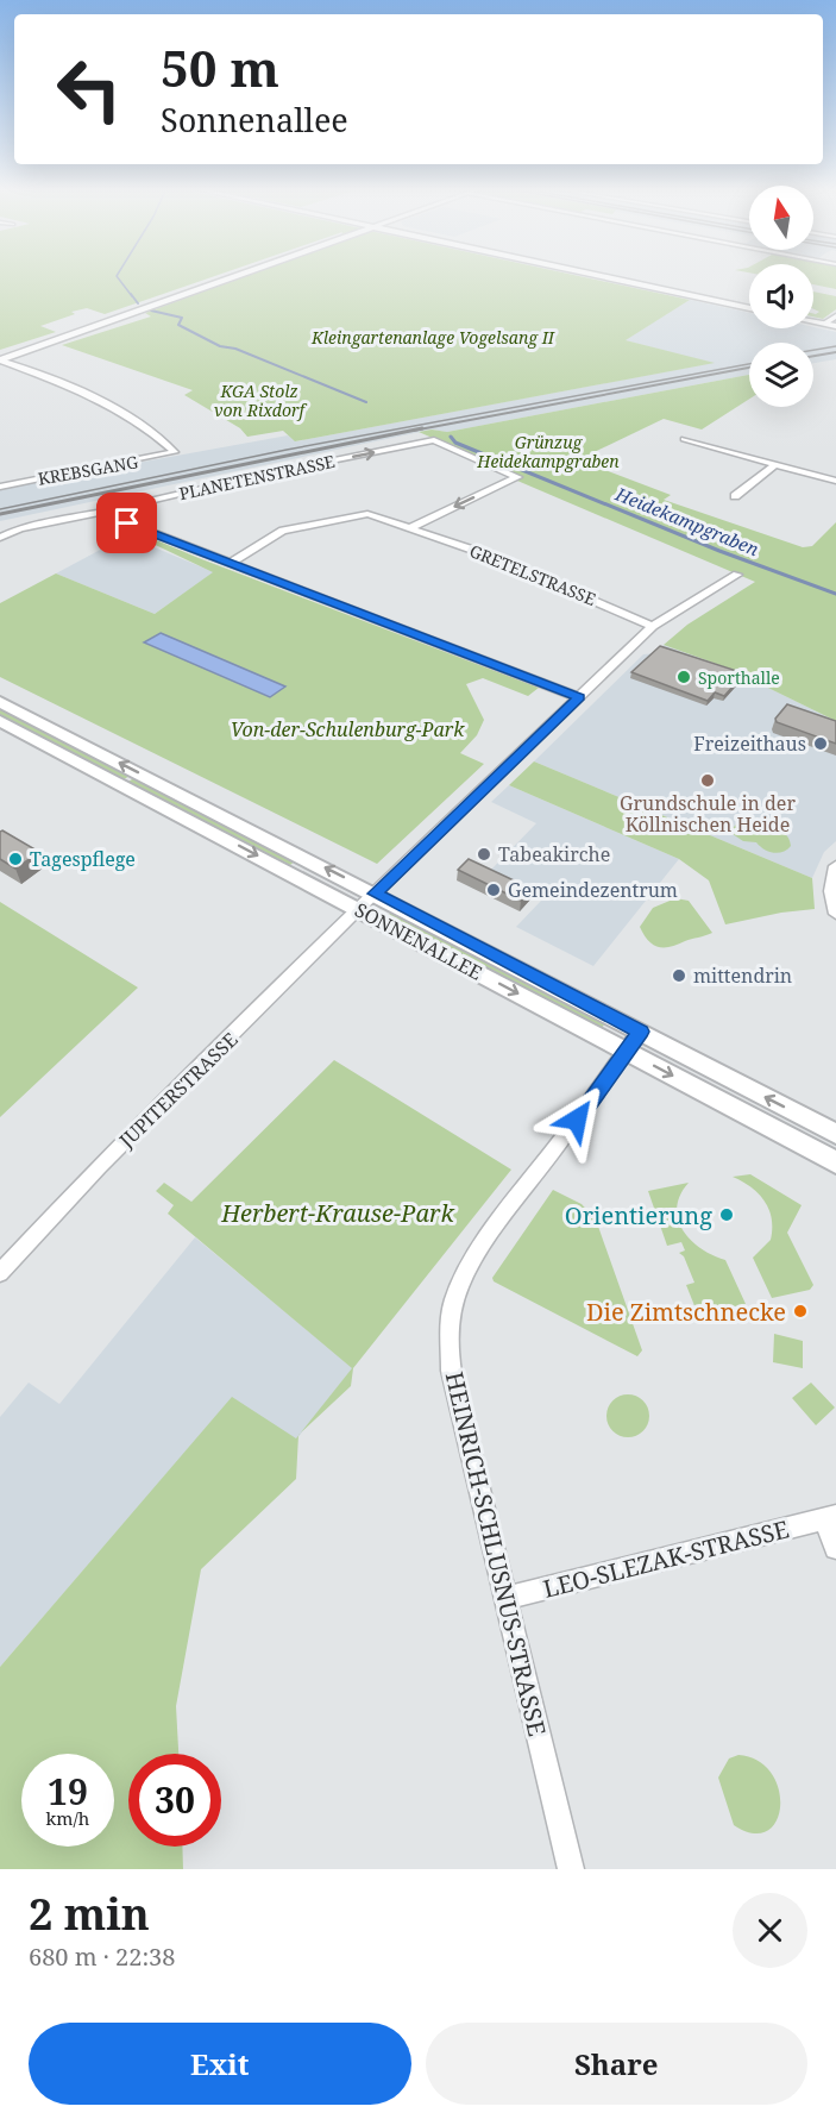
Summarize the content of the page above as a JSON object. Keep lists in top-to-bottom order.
{
  "streets": {
    "main road": ["SONNENALLEE"],
    "street": [
      "KREBSGANG",
      "PLANETENSTRASSE",
      "GRETELSTRASSE",
      "JUPITERSTRASSE",
      "HEINRICH-SCHLUSNUS-STRASSE",
      "LEO-SLEZAK-STRASSE"
    ]
  },
  "crossings": [
    ["PLANETENSTRASSE", "GRETELSTRASSE"],
    ["GRETELSTRASSE", "JUPITERSTRASSE"],
    ["SONNENALLEE", "JUPITERSTRASSE"],
    ["HEINRICH-SCHLUSNUS-STRASSE", "LEO-SLEZAK-STRASSE"]
  ],
  "water": ["Heidekampgraben"],
  "parks": [
    "Kleingartenanlage Vogelsang II",
    "KGA Stolz von Rixdorf",
    "Grünzug Heidekampgraben",
    "Von-der-Schulenburg-Park",
    "Herbert-Krause-Park"
  ],
  "places": [
    "Sporthalle",
    "Freizeithaus",
    "Grundschule in der Köllnischen Heide",
    "Tabeakirche",
    "Tagespflege",
    "Gemeindezentrum",
    "mittendrin",
    "Orientierung",
    "Die Zimtschnecke"
  ],
  "north": "top",
  "page": {
    "turn": ["50 m", "Sonnenallee"],
    "speed": "19 km/h",
    "limit": "30",
    "heading": ["2 min", "680 m · 22:38"],
    "buttons": ["Exit", "Share"]
  }
}
